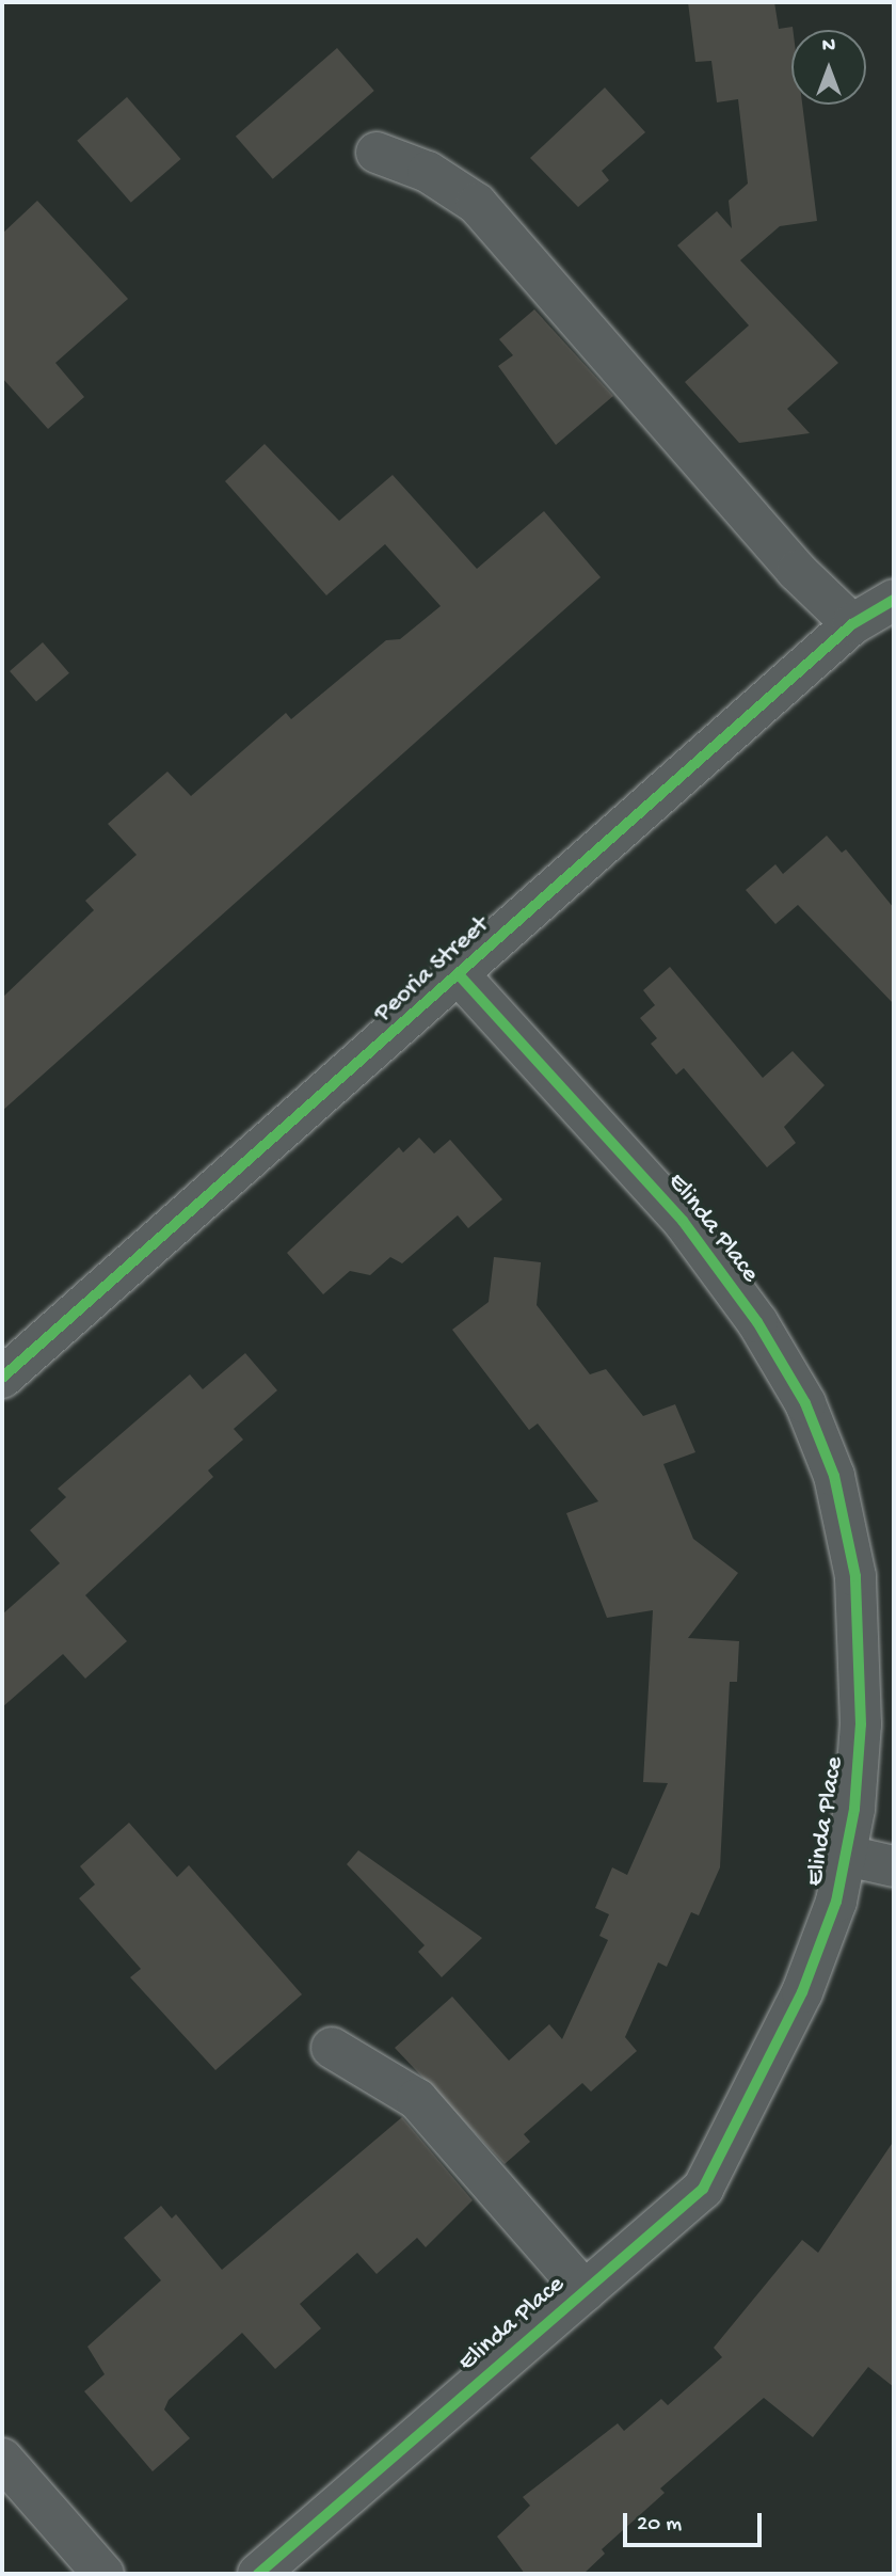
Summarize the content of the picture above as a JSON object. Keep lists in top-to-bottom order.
{
  "streets": {
    "street": ["Peoria Street", "Elinda Place"]
  },
  "crossings": [
    ["Peoria Street", "Elinda Place"]
  ],
  "scale_bar": "20 m",
  "north": "top"
}
